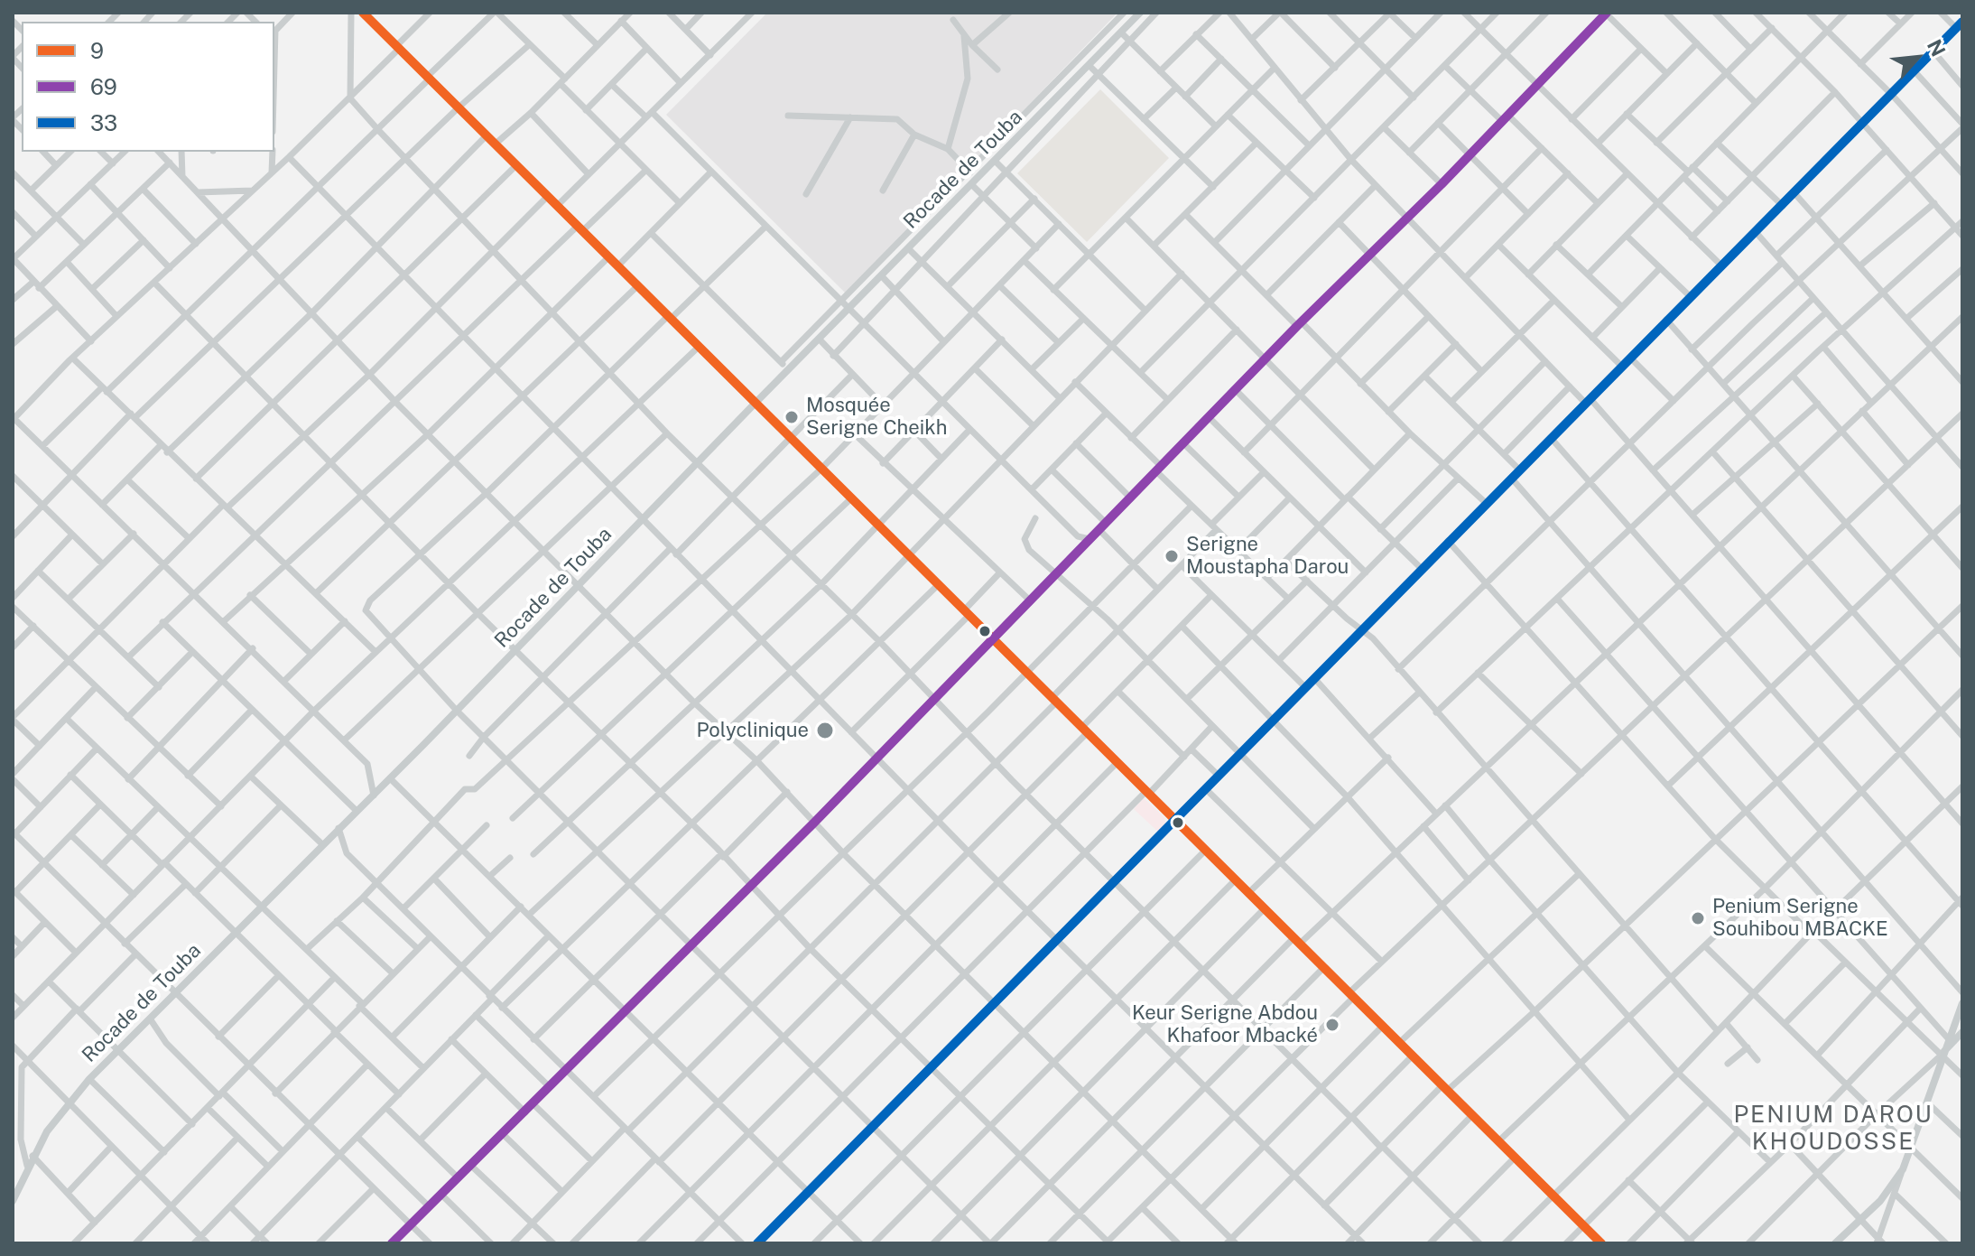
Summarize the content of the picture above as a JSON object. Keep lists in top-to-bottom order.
{
  "streets": {
    "main road": ["Rocade de Touba"]
  },
  "districts": ["PENIUM DAROU KHOUDOSSE"],
  "places": [
    "Mosquée Serigne Cheikh",
    "Serigne Moustapha Darou",
    "Polyclinique",
    "Penium Serigne Souhibou MBACKE",
    "Keur Serigne Abdou Khafoor Mbacké"
  ],
  "lines": ["transit line 9", "transit line 69", "transit line 33"],
  "legend": ["9", "69", "33"],
  "north": "top right"
}
